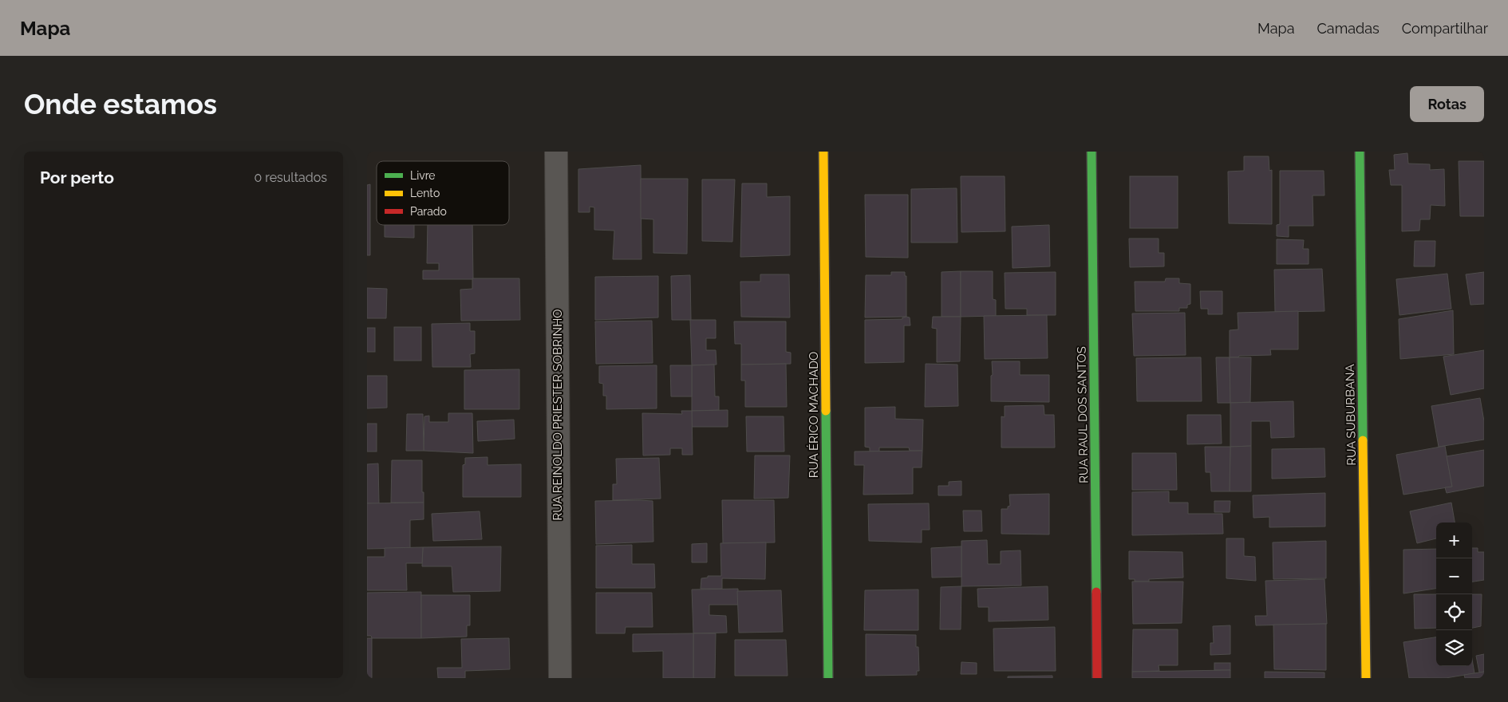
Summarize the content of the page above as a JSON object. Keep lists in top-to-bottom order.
{
  "streets": {
    "street": [
      "RUA REINOLDO PRIESTER SOBRINHO",
      "RUA ÉRICO MACHADO",
      "RUA RAUL DOS SANTOS",
      "RUA SUBURBANA"
    ]
  },
  "legend": ["Livre", "Lento", "Parado"],
  "page": {
    "header": "Mapa",
    "nav": ["Mapa", "Camadas", "Compartilhar"],
    "buttons": "Rotas",
    "title": "Onde estamos",
    "heading": ["Por perto", "0 resultados"],
    "map_buttons": ["+", "−"]
  }
}
